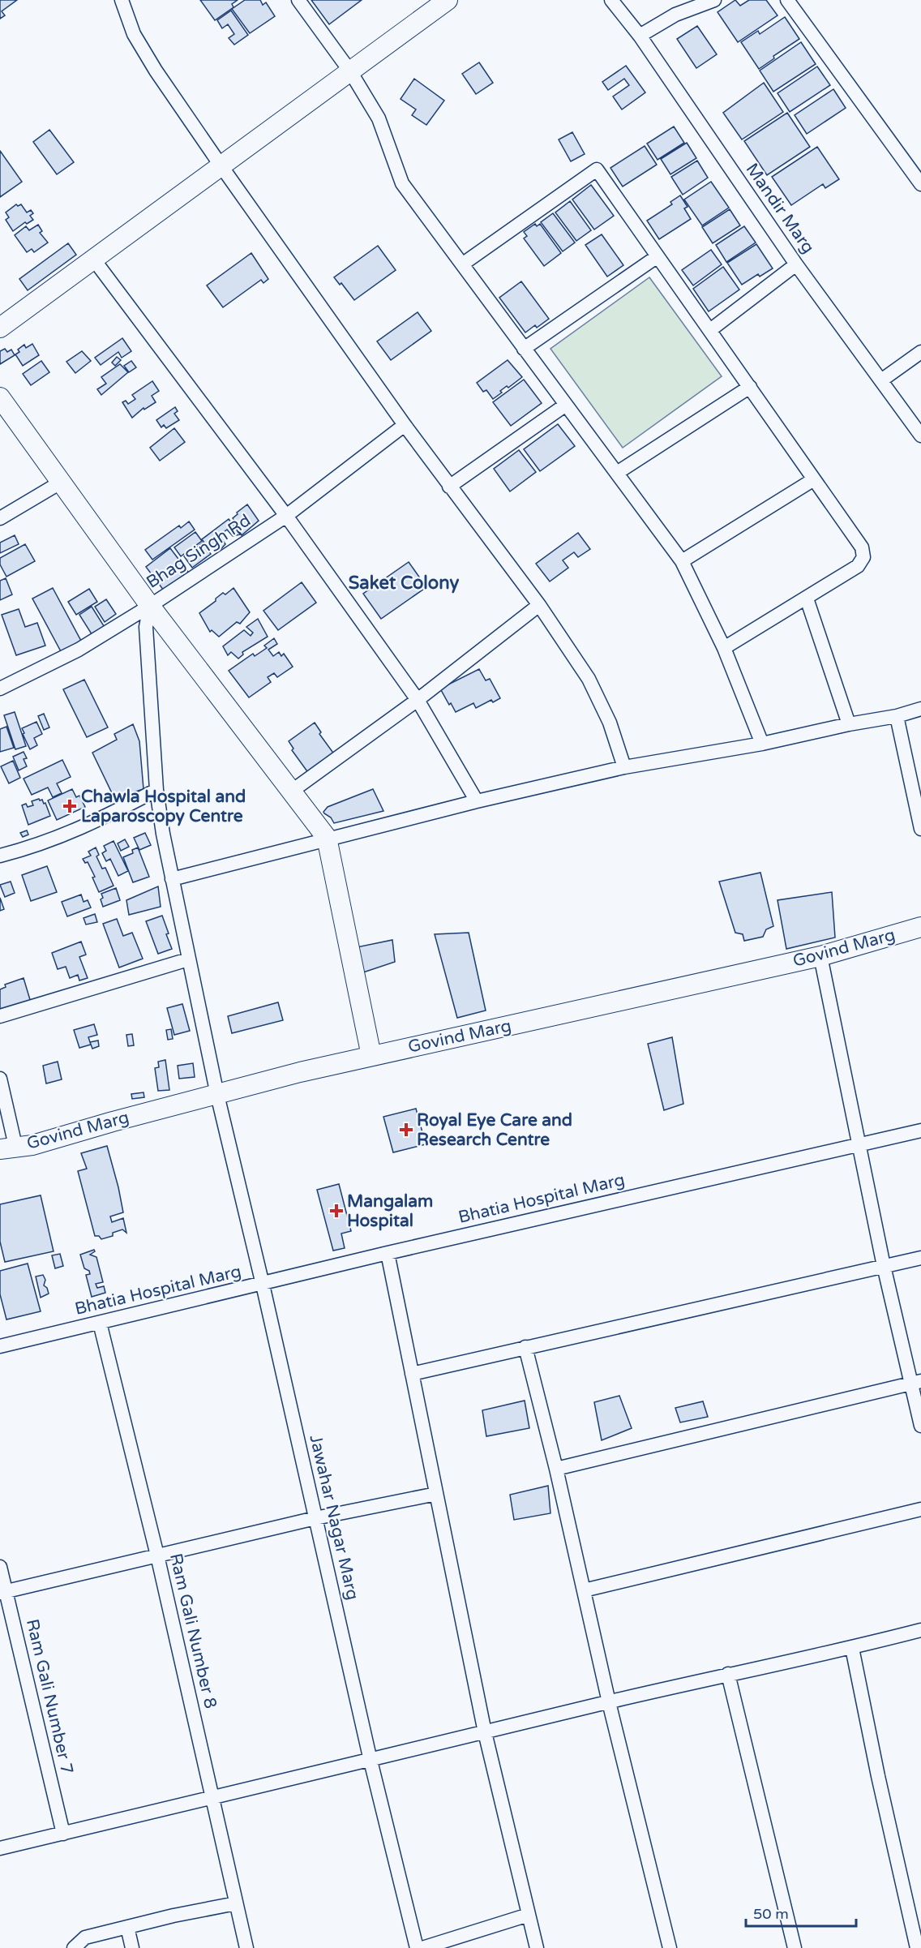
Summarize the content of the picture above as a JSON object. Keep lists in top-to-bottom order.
{
  "streets": {
    "street": [
      "Mandir Marg",
      "Bhag Singh Rd",
      "Govind Marg",
      "Bhatia Hospital Marg",
      "Jawahar Nagar Marg",
      "Ram Gali Number 8",
      "Ram Gali Number 7"
    ]
  },
  "crossings": [
    ["Bhag Singh Rd", "Jawahar Nagar Marg"],
    ["Govind Marg", "Jawahar Nagar Marg"],
    ["Bhatia Hospital Marg", "Jawahar Nagar Marg"],
    ["Bhatia Hospital Marg", "Ram Gali Number 8"]
  ],
  "districts": ["Saket Colony"],
  "places": {
    "health": ["Chawla Hospital and Laparoscopy Centre", "Royal Eye Care and Research Centre", "Mangalam Hospital"]
  },
  "scale_bar": "50 m"
}
